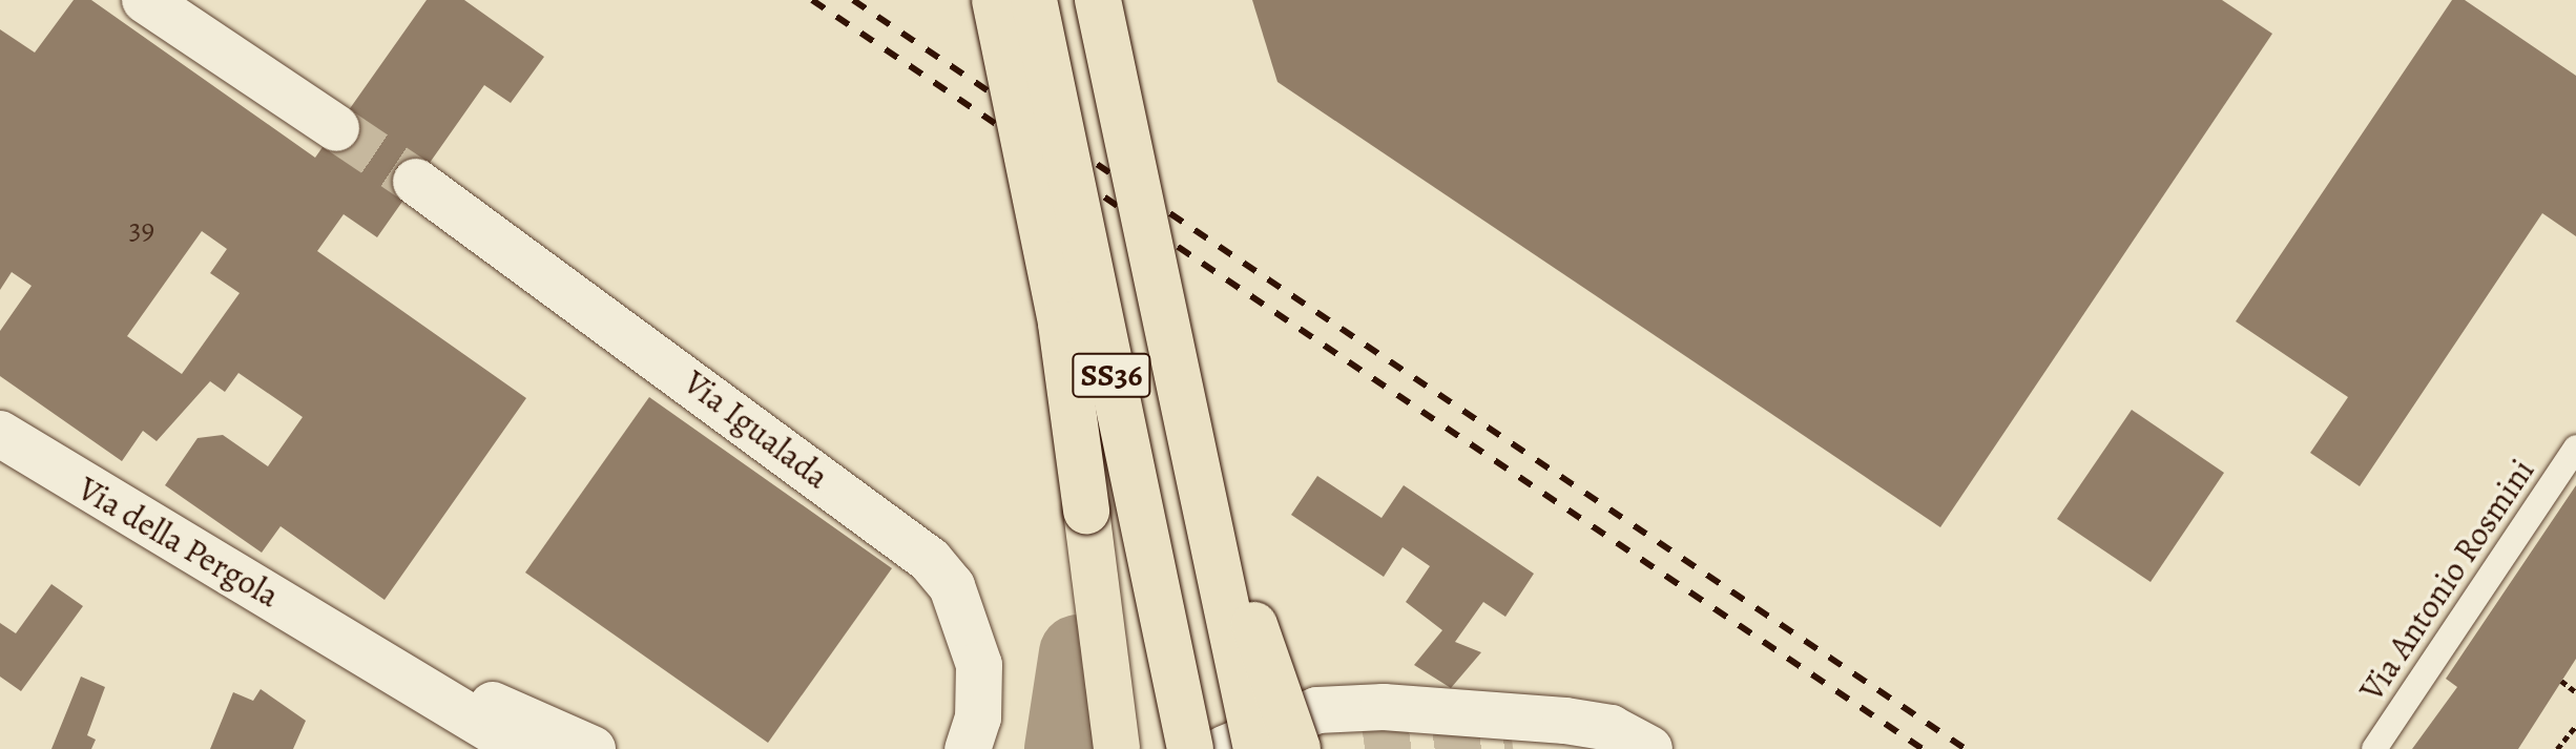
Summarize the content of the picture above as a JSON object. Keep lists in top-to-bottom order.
{
  "streets": {
    "highway": ["SS36"],
    "street": ["Via Igualada", "Via della Pergola"],
    "lane": ["Via Antonio Rosmini"]
  },
  "house_numbers": ["39"]
}
